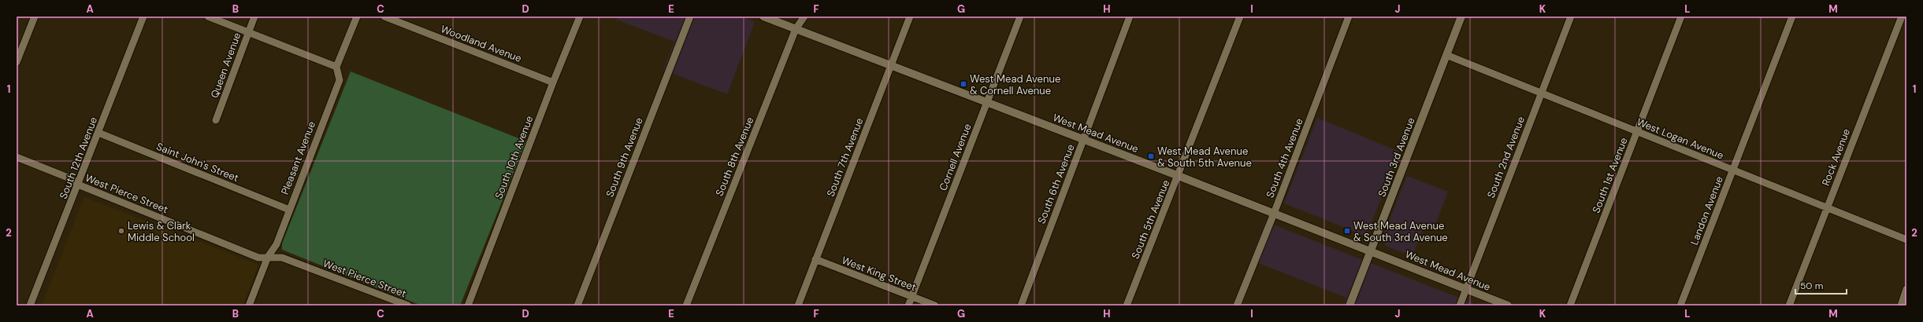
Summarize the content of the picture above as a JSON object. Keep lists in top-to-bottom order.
{
  "streets": {
    "street": [
      "Woodland Avenue",
      "Queen Avenue",
      "West Mead Avenue",
      "West Logan Avenue",
      "South 8th Avenue",
      "South 10th Avenue",
      "South 9th Avenue",
      "South 7th Avenue",
      "Cornell Avenue",
      "South 3rd Avenue",
      "South 2nd Avenue",
      "Rock Avenue",
      "South 12th Avenue",
      "Pleasant Avenue",
      "South 4th Avenue",
      "Saint John's Street",
      "South 1st Avenue",
      "South 6th Avenue",
      "West Pierce Street",
      "Landon Avenue",
      "South 5th Avenue",
      "West King Street"
    ]
  },
  "crossings": [
    ["Woodland Avenue", "South 10th Avenue"],
    ["West Mead Avenue", "South 8th Avenue"],
    ["West Mead Avenue", "South 7th Avenue"],
    ["West Mead Avenue", "Cornell Avenue"],
    ["West Mead Avenue", "South 3rd Avenue"],
    ["West Mead Avenue", "South 2nd Avenue"],
    ["West Mead Avenue", "South 4th Avenue"],
    ["West Mead Avenue", "South 6th Avenue"],
    ["West Mead Avenue", "South 5th Avenue"],
    ["West Logan Avenue", "South 3rd Avenue"],
    ["West Logan Avenue", "South 2nd Avenue"],
    ["West Logan Avenue", "Rock Avenue"],
    ["West Logan Avenue", "South 1st Avenue"],
    ["West Logan Avenue", "Landon Avenue"],
    ["South 7th Avenue", "West King Street"],
    ["Cornell Avenue", "West King Street"],
    ["South 12th Avenue", "Saint John's Street"],
    ["South 12th Avenue", "West Pierce Street"],
    ["Pleasant Avenue", "Saint John's Street"],
    ["Pleasant Avenue", "West Pierce Street"]
  ],
  "places": {
    "transit": ["West Mead Avenue & Cornell Avenue", "West Mead Avenue & South 5th Avenue", "West Mead Avenue & South 3rd Avenue"],
    "other": ["Lewis & Clark Middle School"]
  },
  "scale_bar": "50 m",
  "grid": {
    "columns": [
      "A",
      "B",
      "C",
      "D",
      "E",
      "F",
      "G",
      "H",
      "I",
      "J",
      "K",
      "L",
      "M"
    ],
    "rows": ["1", "2"]
  }
}
